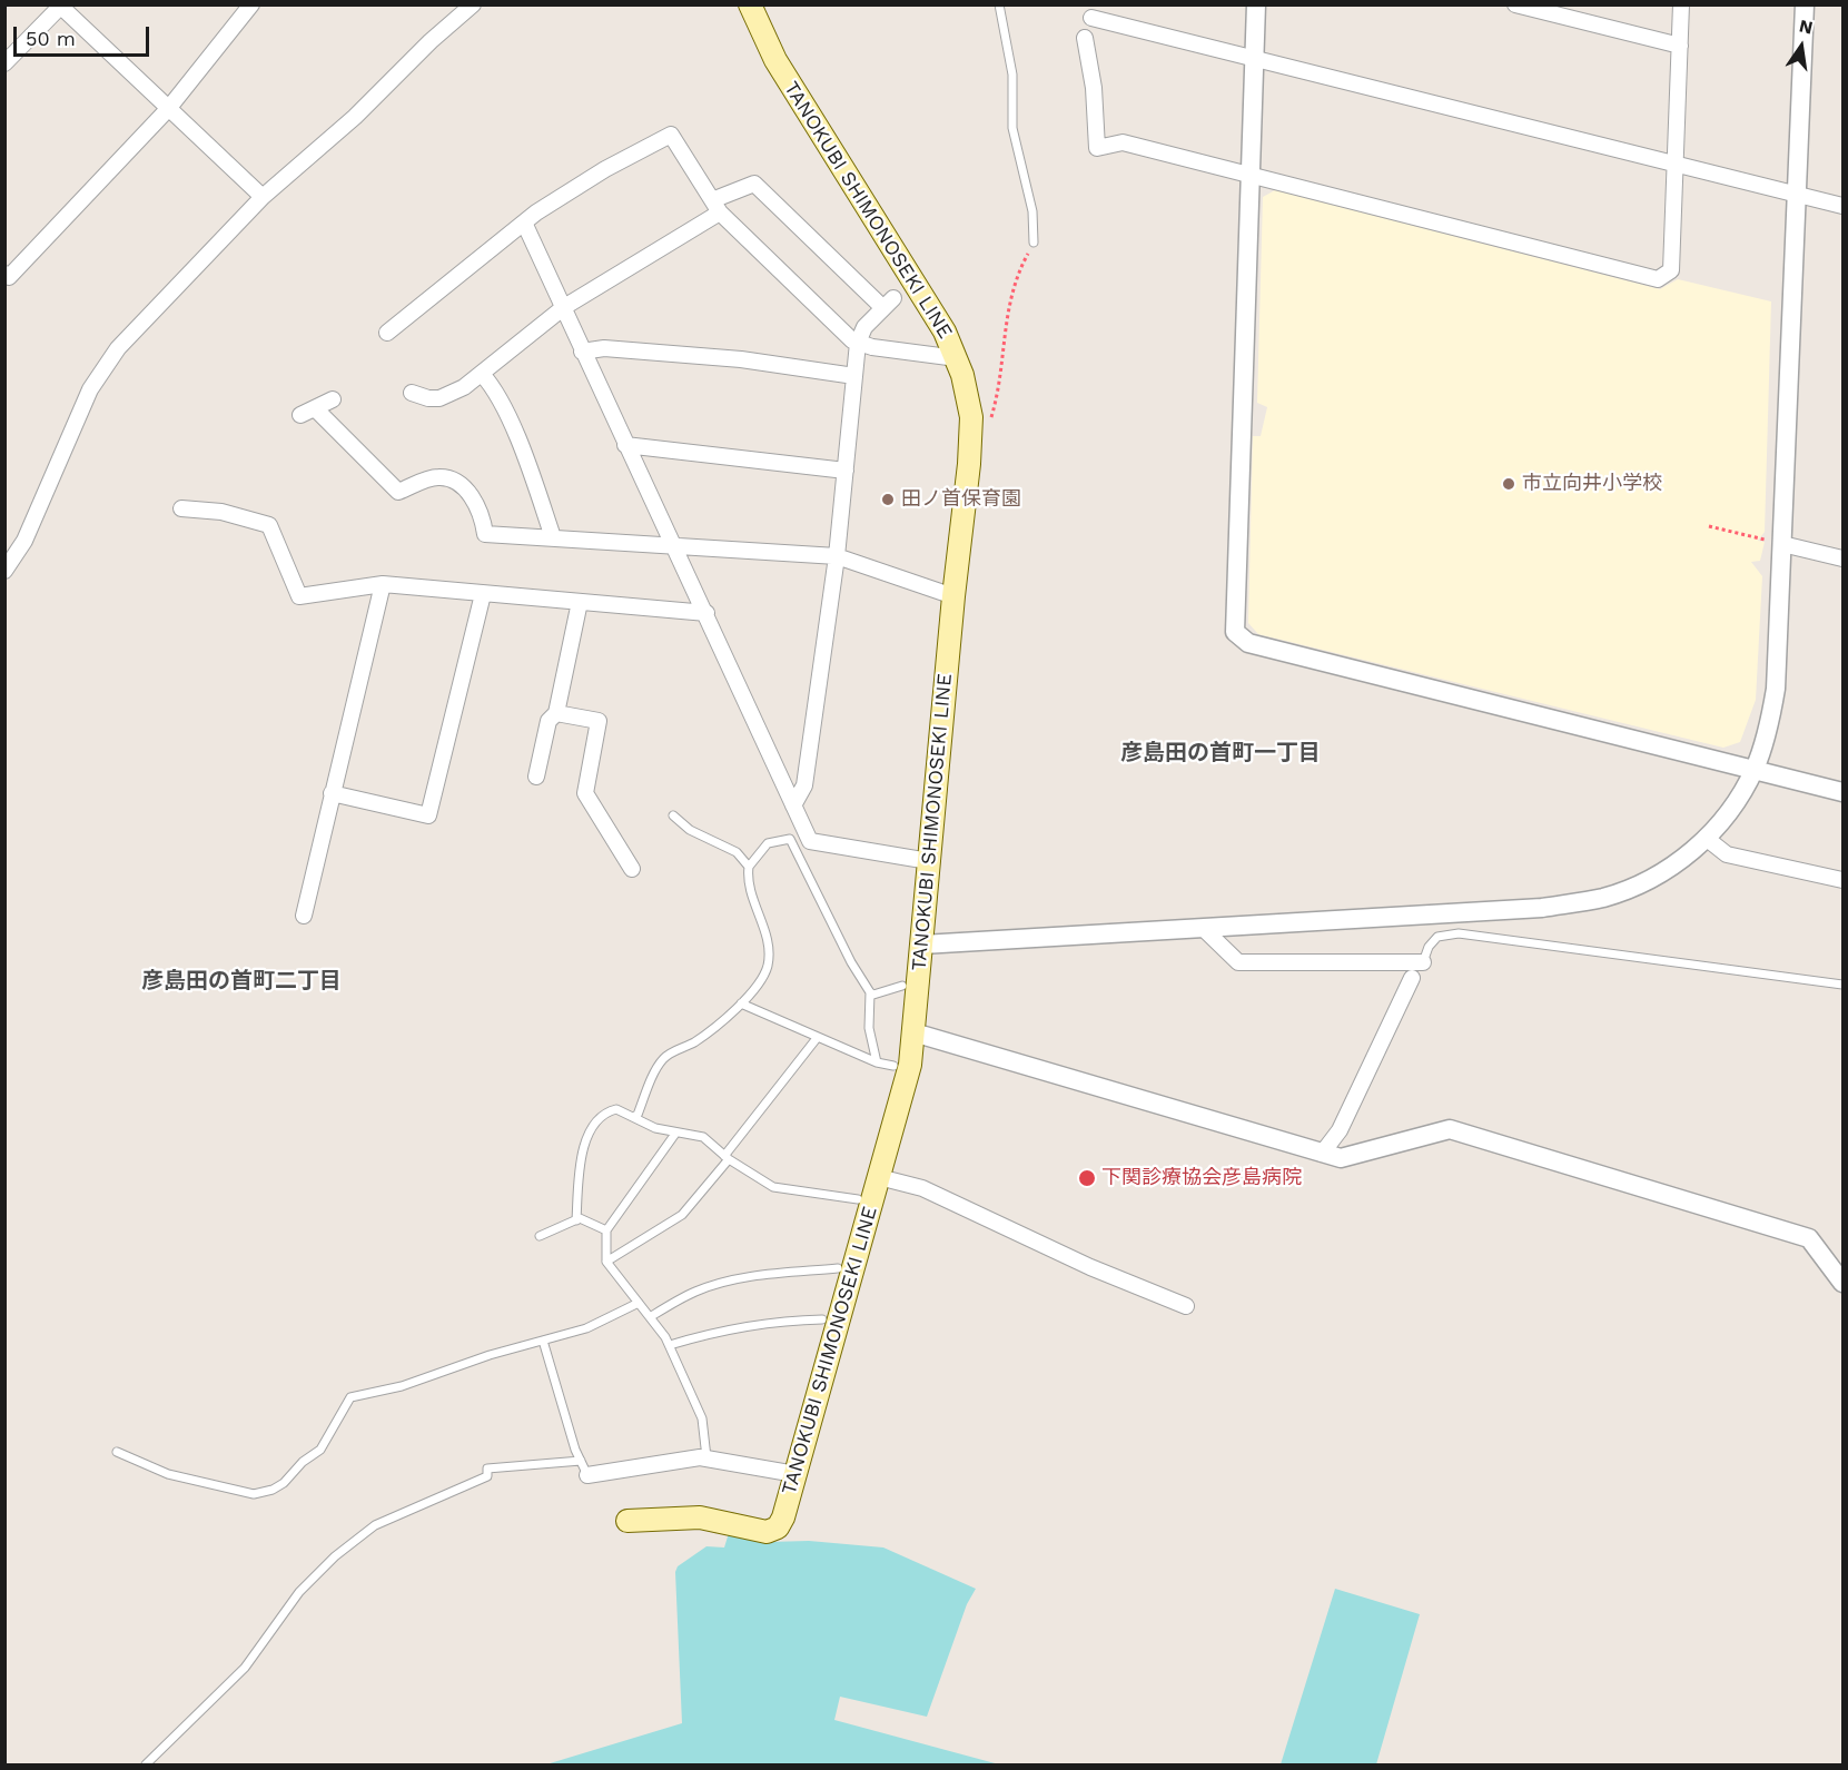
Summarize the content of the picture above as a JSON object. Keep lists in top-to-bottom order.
{
  "streets": {
    "main road": ["TANOKUBI SHIMONOSEKI LINE"]
  },
  "districts": ["彦島田の首町一丁目", "彦島田の首町二丁目"],
  "places": ["市立向井小学校", "田ノ首保育園", "下関診療協会彦島病院"],
  "scale_bar": "50 m",
  "north": "top"
}
